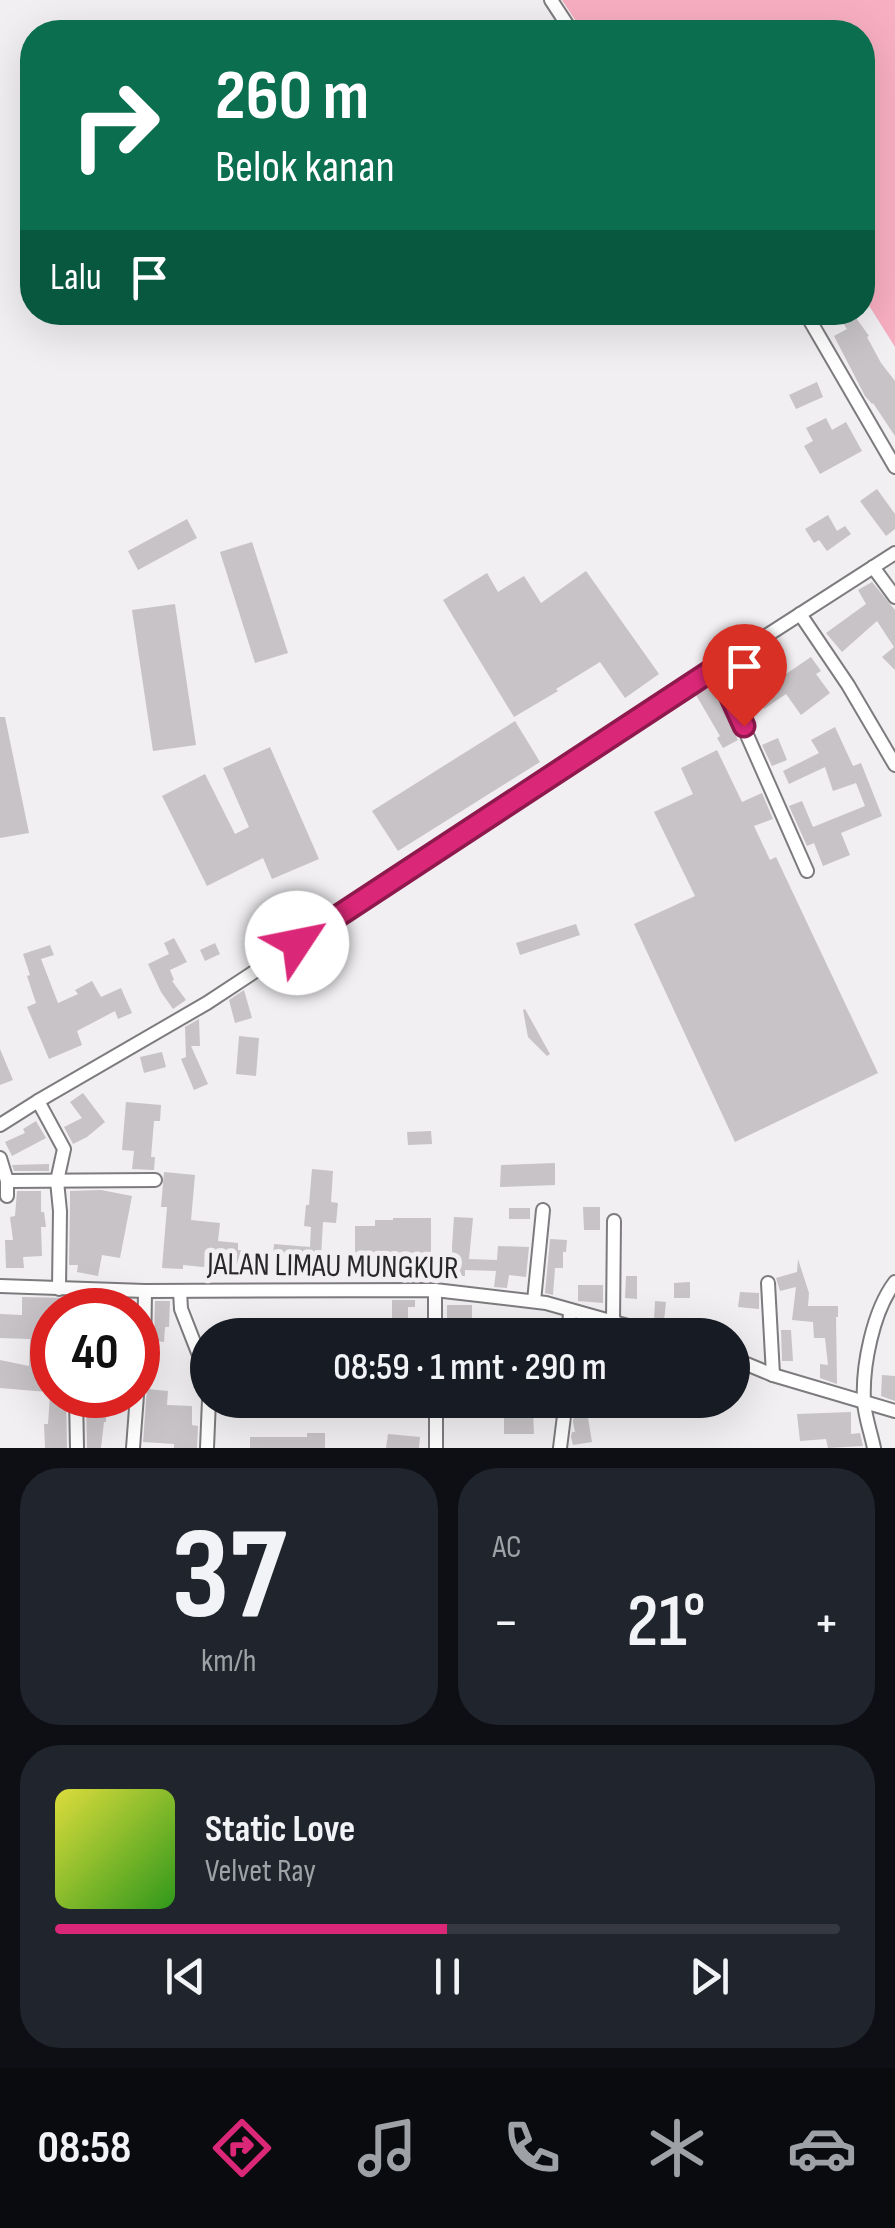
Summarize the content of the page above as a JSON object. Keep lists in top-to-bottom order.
{
  "streets": {
    "street": ["JALAN LIMAU MUNGKUR"]
  },
  "page": {
    "turn": ["260 m", "Belok kanan"],
    "then": "Lalu",
    "limit": "40",
    "trip": "08:59 · 1 mnt · 290 m",
    "tile": [
      ["37", "km/h"],
      "AC"
    ],
    "heat": ["−", "21°", "+"],
    "song": ["Static Love", "Velvet Ray"],
    "tabs": "08:58"
  }
}
